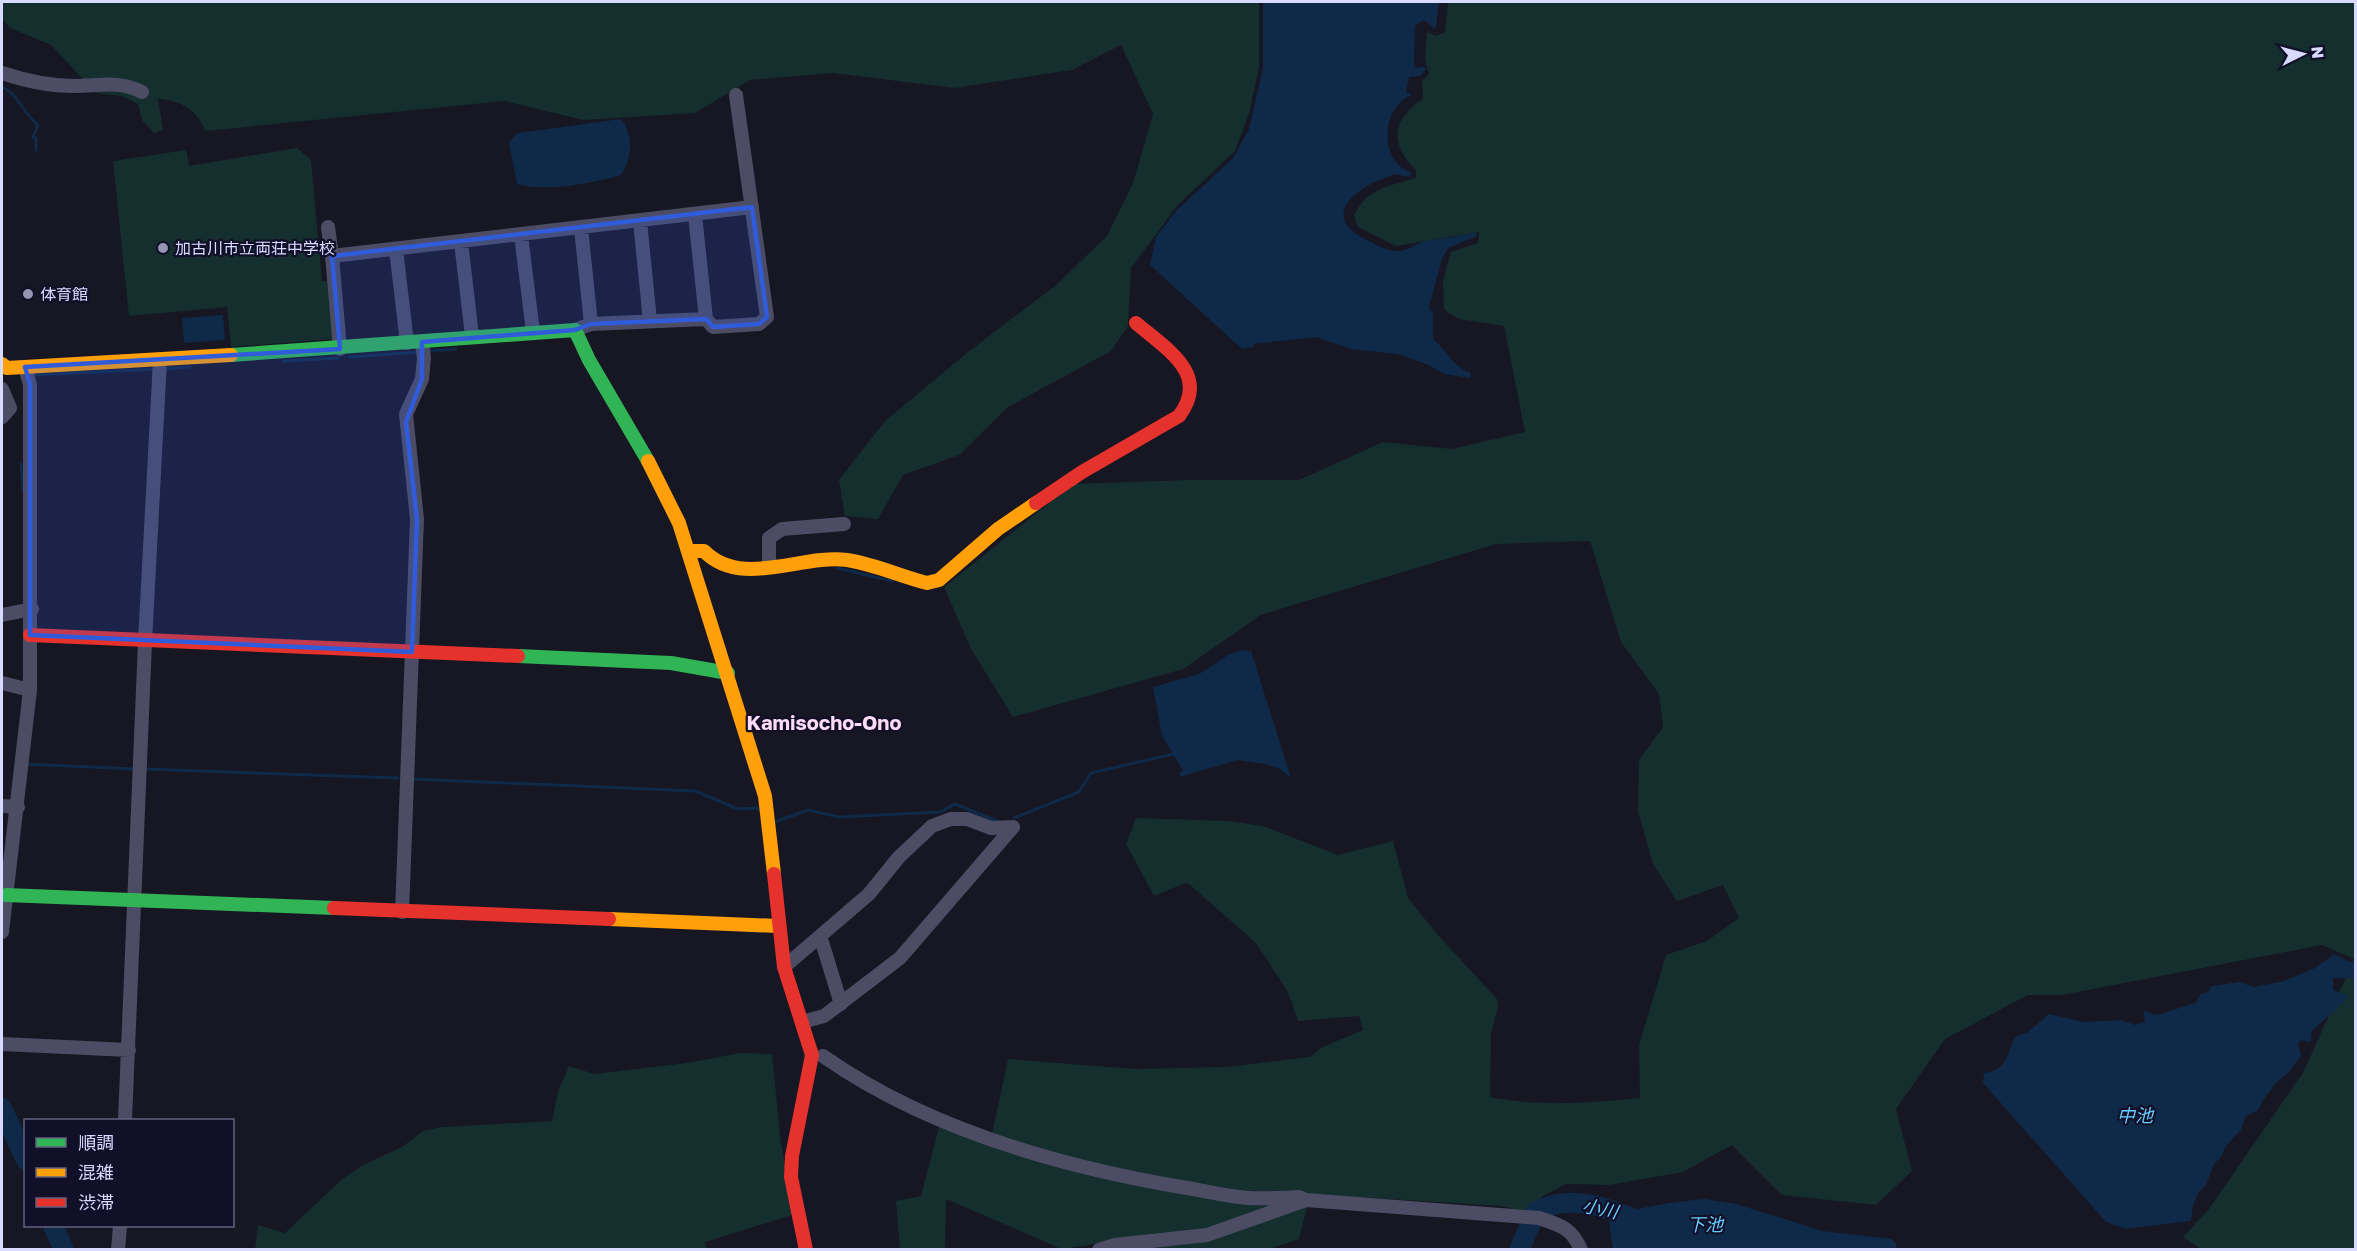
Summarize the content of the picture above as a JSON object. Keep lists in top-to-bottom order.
{
  "districts": ["Kamisocho-Ono"],
  "water": ["中池", "小川", "下池"],
  "places": ["加古川市立両荘中学校", "体育館"],
  "legend": ["順調", "混雑", "渋滞"],
  "north": "right"
}
